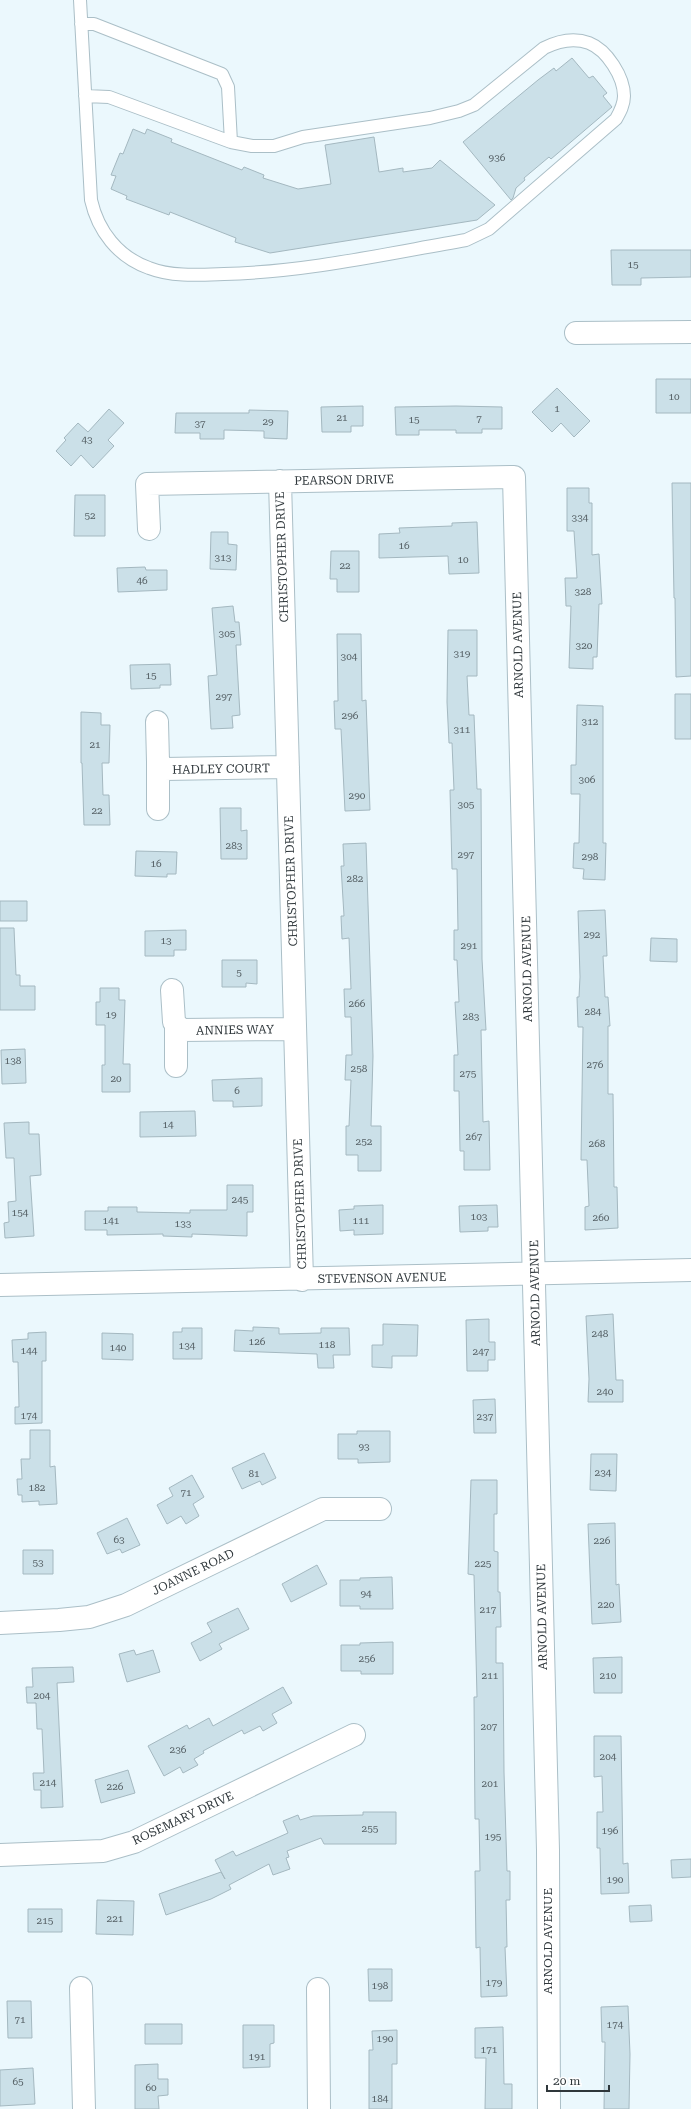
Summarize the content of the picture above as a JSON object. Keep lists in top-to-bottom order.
{
  "streets": {
    "street": [
      "PEARSON DRIVE",
      "CHRISTOPHER DRIVE",
      "ARNOLD AVENUE",
      "HADLEY COURT",
      "ANNIES WAY",
      "STEVENSON AVENUE",
      "JOANNE ROAD",
      "ROSEMARY DRIVE"
    ]
  },
  "crossings": [
    ["PEARSON DRIVE", "CHRISTOPHER DRIVE"],
    ["PEARSON DRIVE", "ARNOLD AVENUE"],
    ["CHRISTOPHER DRIVE", "HADLEY COURT"],
    ["CHRISTOPHER DRIVE", "ANNIES WAY"],
    ["CHRISTOPHER DRIVE", "STEVENSON AVENUE"],
    ["ARNOLD AVENUE", "STEVENSON AVENUE"]
  ],
  "house_numbers": [
    "936",
    "15",
    "10",
    "1",
    "21",
    "7",
    "15",
    "29",
    "37",
    "43",
    "52",
    "334",
    "16",
    "313",
    "10",
    "22",
    "46",
    "328",
    "305",
    "320",
    "319",
    "304",
    "15",
    "297",
    "296",
    "312",
    "311",
    "21",
    "306",
    "290",
    "305",
    "22",
    "283",
    "297",
    "298",
    "16",
    "282",
    "292",
    "13",
    "291",
    "5",
    "266",
    "284",
    "19",
    "283",
    "138",
    "276",
    "258",
    "275",
    "20",
    "6",
    "14",
    "267",
    "252",
    "268",
    "245",
    "154",
    "103",
    "260",
    "141",
    "111",
    "133",
    "248",
    "126",
    "118",
    "134",
    "140",
    "144",
    "247",
    "240",
    "174",
    "237",
    "93",
    "234",
    "81",
    "182",
    "71",
    "63",
    "226",
    "53",
    "225",
    "94",
    "220",
    "217",
    "256",
    "211",
    "210",
    "204",
    "207",
    "236",
    "204",
    "214",
    "201",
    "226",
    "255",
    "196",
    "195",
    "190",
    "221",
    "215",
    "179",
    "198",
    "71",
    "174",
    "190",
    "171",
    "191",
    "65",
    "60",
    "184"
  ],
  "scale_bar": "20 m"
}
